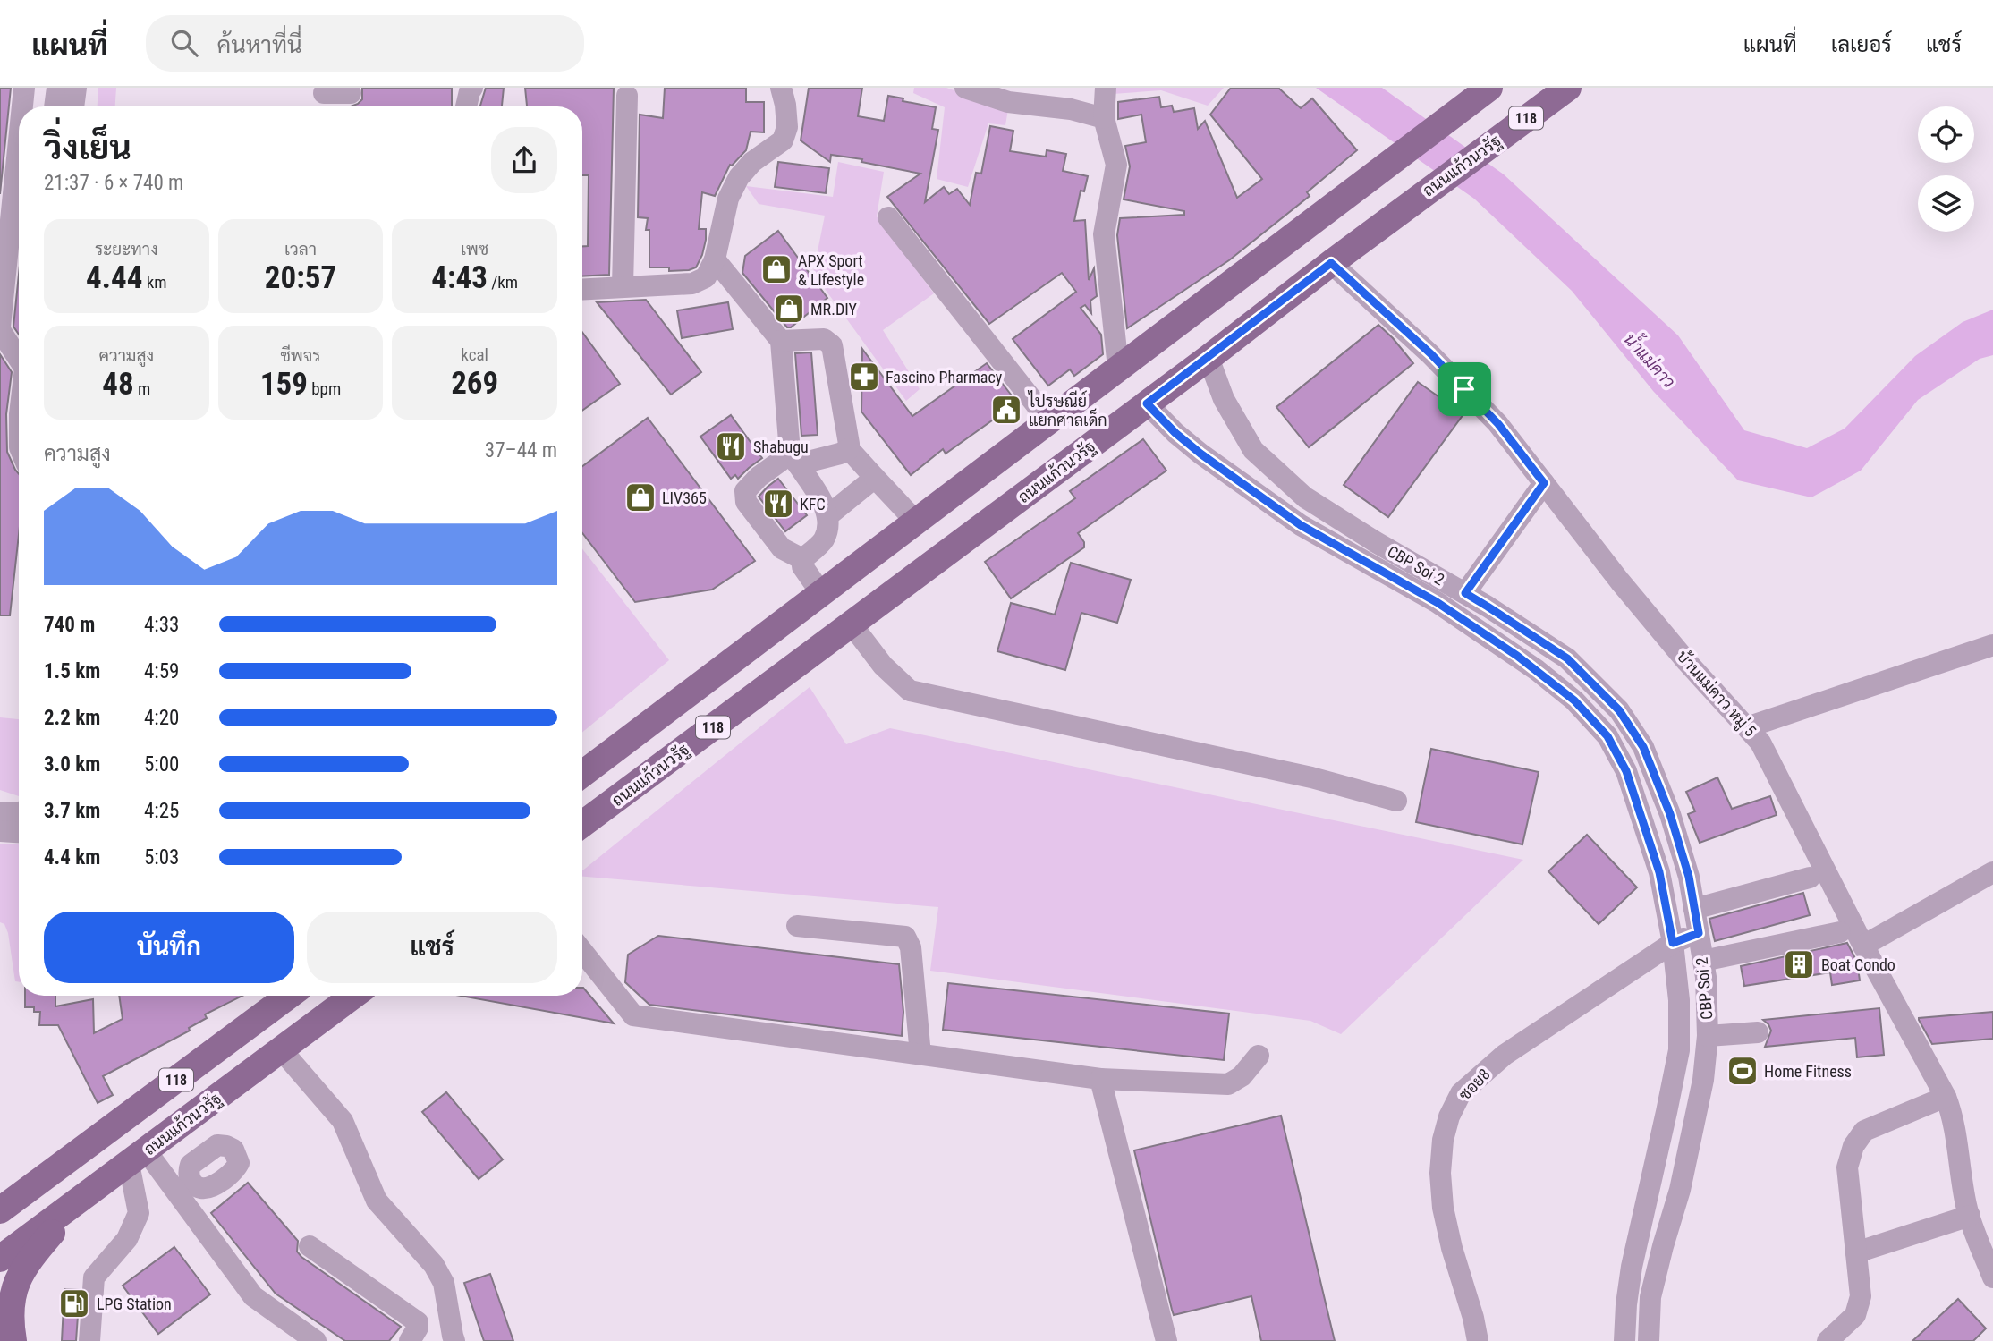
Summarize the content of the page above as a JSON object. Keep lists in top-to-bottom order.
{
  "streets": {
    "main road": ["118", "ถนนแก้วนวรัฐ"],
    "street": ["CBP Soi 2", "บ้านแม่คาว หมู่ 5", "ซอย8"]
  },
  "crossings": [
    ["ถนนแก้วนวรัฐ", "CBP Soi 2"],
    ["ถนนแก้วนวรัฐ", "บ้านแม่คาว หมู่ 5"],
    ["CBP Soi 2", "ซอย8"]
  ],
  "water": ["น้ำแม่คาว"],
  "places": {
    "shop": ["APX Sport & Lifestyle", "MR.DIY", "LIV365"],
    "pharmacy": ["Fascino Pharmacy"],
    "public building": ["ไปรษณีย์ แยกศาลเด็ก"],
    "restaurant": ["Shabugu", "KFC"],
    "building": ["Boat Condo"],
    "sports": ["Home Fitness"],
    "fuel station": ["LPG Station"]
  },
  "page": {
    "header": "แผนที่",
    "search": "ค้นหาที่นี่",
    "nav": ["แผนที่", "เลเยอร์", "แชร์"],
    "heading": ["วิ่งเย็น", "21:37 · 6 × 740 m"],
    "stats": [
      ["ระยะทาง", "4.44 km"],
      ["เวลา", "20:57"],
      ["เพซ", "4:43 /km"],
      ["ความสูง", "48 m"],
      ["ชีพจร", "159 bpm"],
      ["kcal", "269"]
    ],
    "chart": ["ความสูง", "37–44 m"],
    "list": [
      {
        "name": "740 m",
        "note": "4:33"
      },
      {
        "name": "1.5 km",
        "note": "4:59"
      },
      {
        "name": "2.2 km",
        "note": "4:20"
      },
      {
        "name": "3.0 km",
        "note": "5:00"
      },
      {
        "name": "3.7 km",
        "note": "4:25"
      },
      {
        "name": "4.4 km",
        "note": "5:03"
      }
    ],
    "buttons": ["บันทึก", "แชร์"]
  }
}
